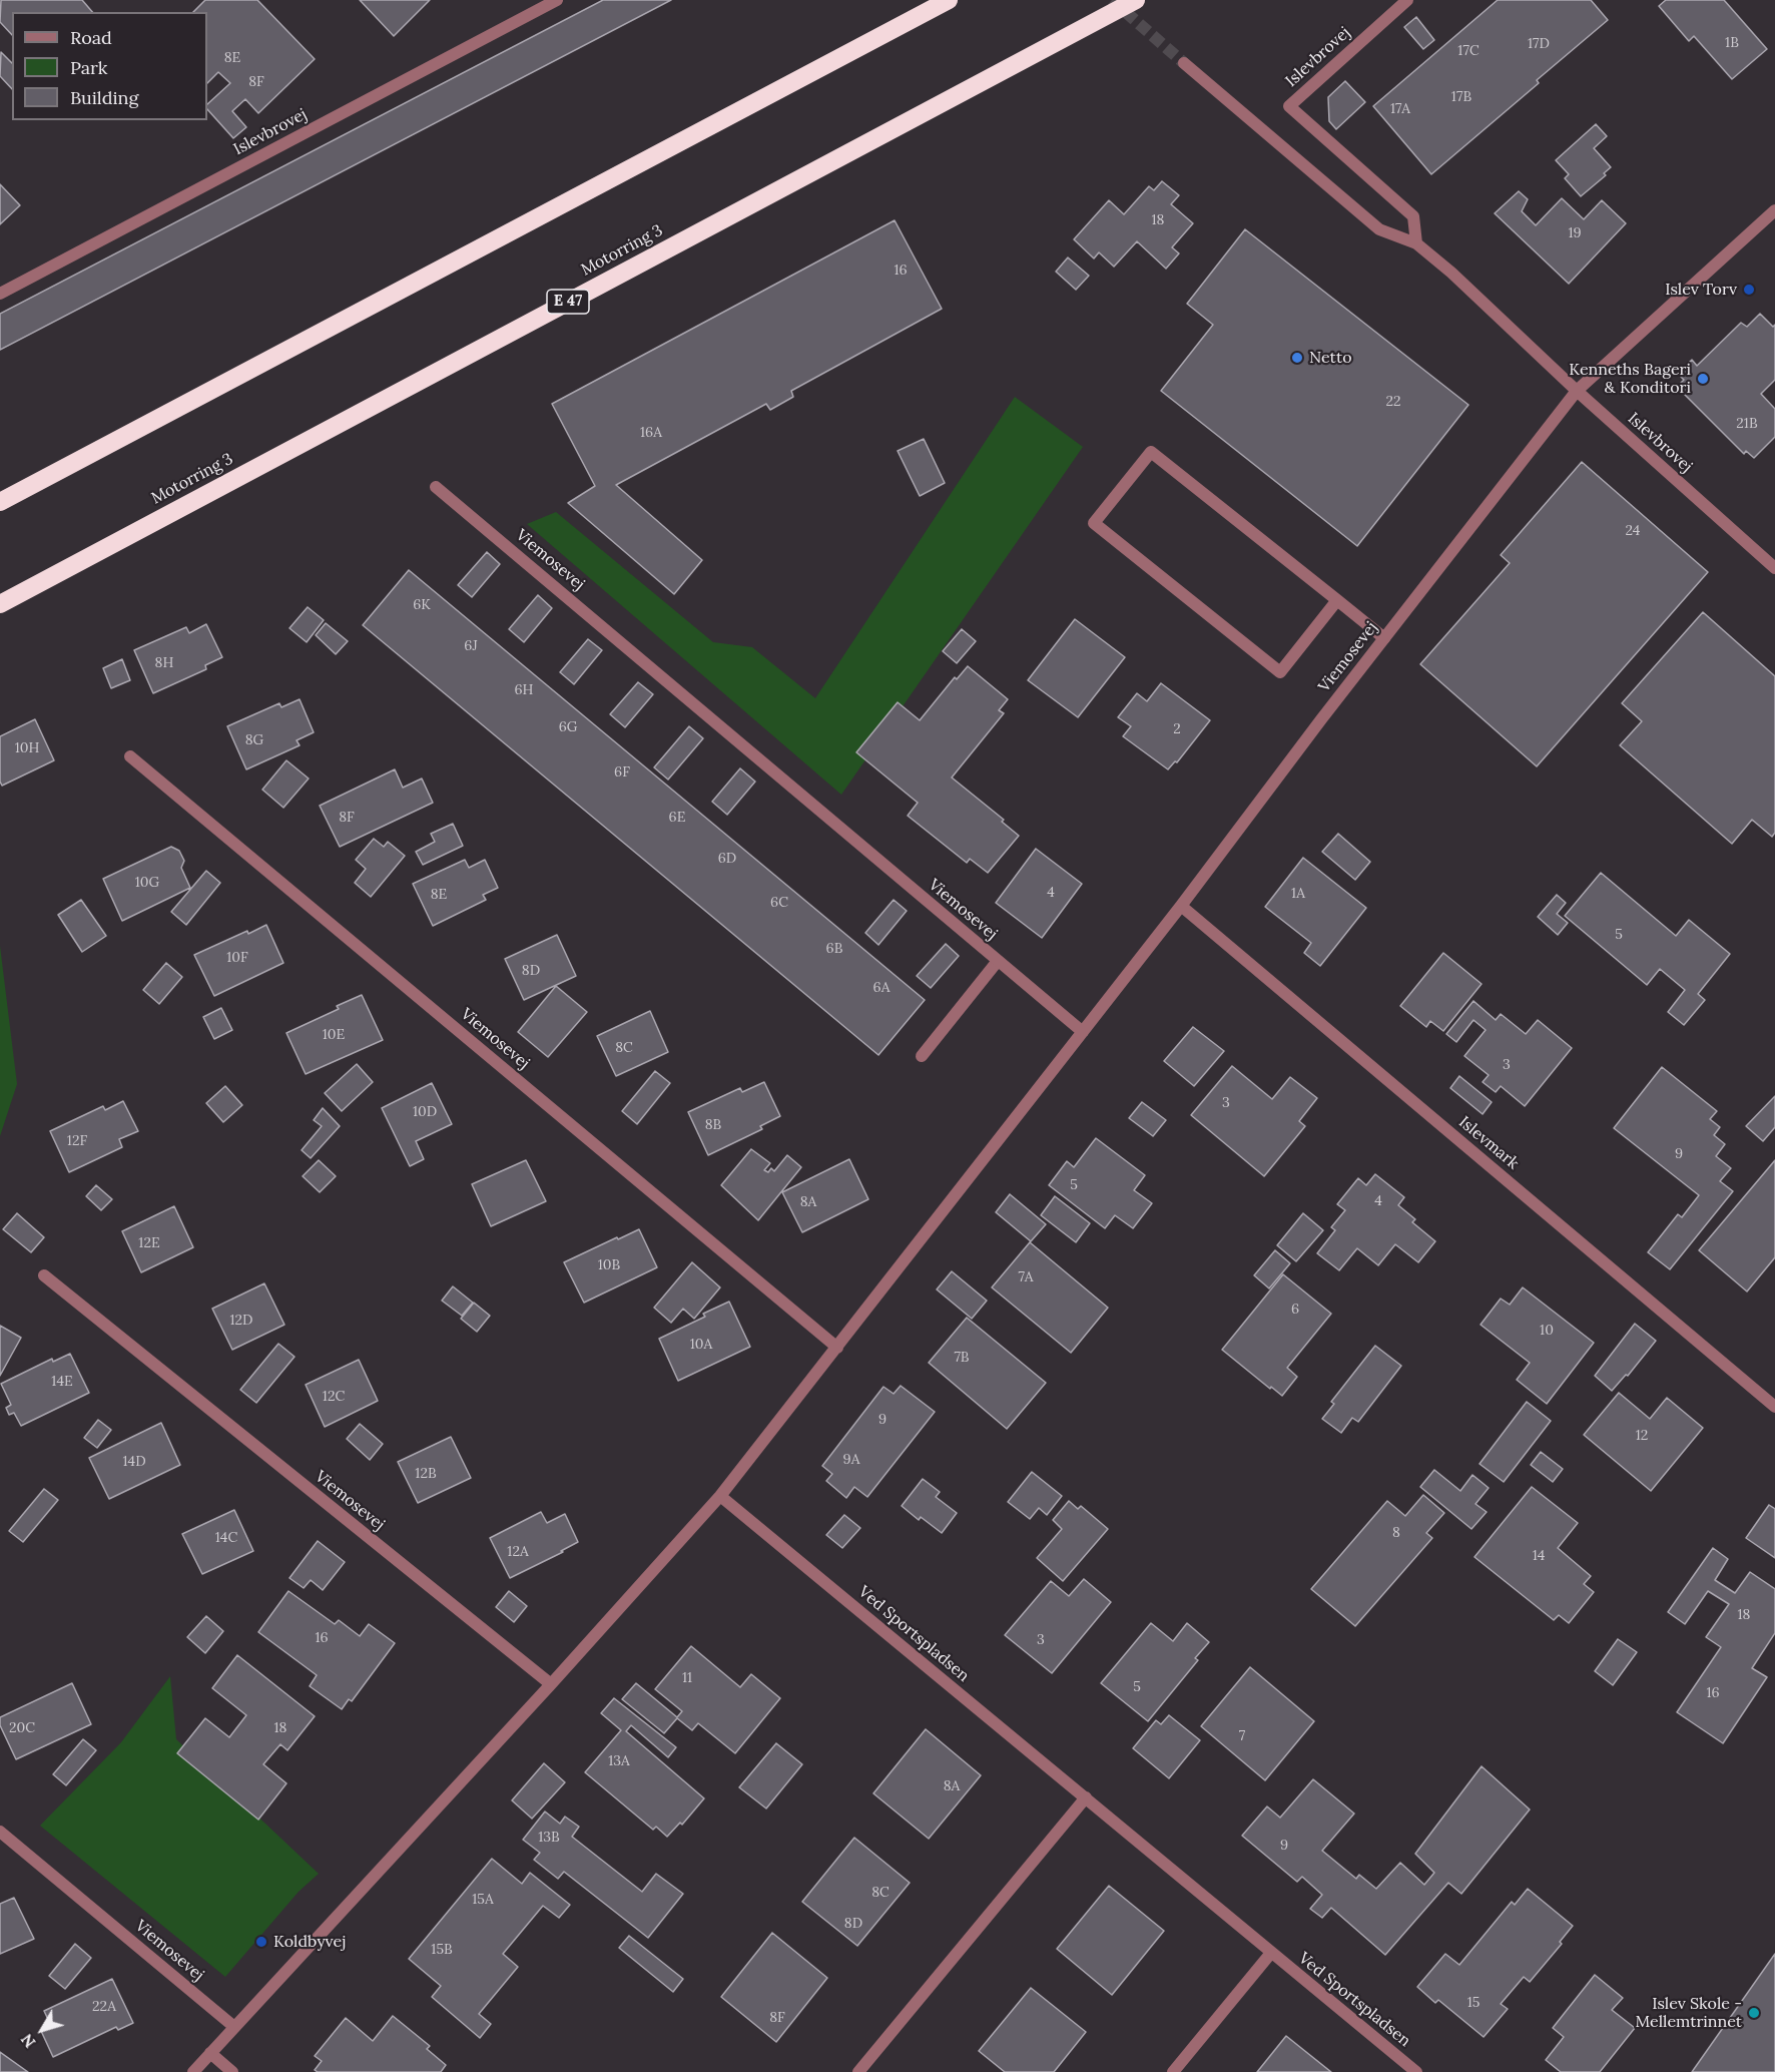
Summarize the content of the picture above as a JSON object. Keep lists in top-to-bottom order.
{
  "streets": {
    "highway": ["Motorring 3", "E 47"],
    "street": [
      "Islevbrovej",
      "Viemosevej",
      "Islevmark",
      "Ved Sportspladsen"
    ]
  },
  "crossings": [
    ["Islevbrovej", "Viemosevej"],
    ["Viemosevej", "Islevmark"],
    ["Viemosevej", "Ved Sportspladsen"]
  ],
  "places": [
    "Islev Torv",
    "Netto",
    "Kenneths Bageri & Konditori",
    "Koldbyvej",
    "Islev Skole - Mellemtrinnet"
  ],
  "house_numbers": [
    "1B",
    "17D",
    "17C",
    "8E",
    "8F",
    "17B",
    "17A",
    "18",
    "19",
    "16",
    "22",
    "21B",
    "16A",
    "24",
    "6K",
    "6J",
    "8H",
    "6H",
    "6G",
    "2",
    "8G",
    "10H",
    "6F",
    "8F",
    "6E",
    "6D",
    "10G",
    "4",
    "1A",
    "8E",
    "6C",
    "5",
    "6B",
    "10F",
    "8D",
    "6A",
    "10E",
    "8C",
    "3",
    "3",
    "10D",
    "8B",
    "12F",
    "9",
    "5",
    "4",
    "8A",
    "12E",
    "10B",
    "7A",
    "6",
    "12D",
    "10",
    "10A",
    "7B",
    "14E",
    "12C",
    "9",
    "12",
    "9A",
    "14D",
    "12B",
    "8",
    "14C",
    "12A",
    "14",
    "18",
    "16",
    "3",
    "11",
    "5",
    "16",
    "20C",
    "18",
    "7",
    "13A",
    "8A",
    "13B",
    "9",
    "8C",
    "15A",
    "8D",
    "15B",
    "15",
    "22A",
    "8F"
  ],
  "legend": ["Road", "Park", "Building"],
  "north": "bottom left"
}
